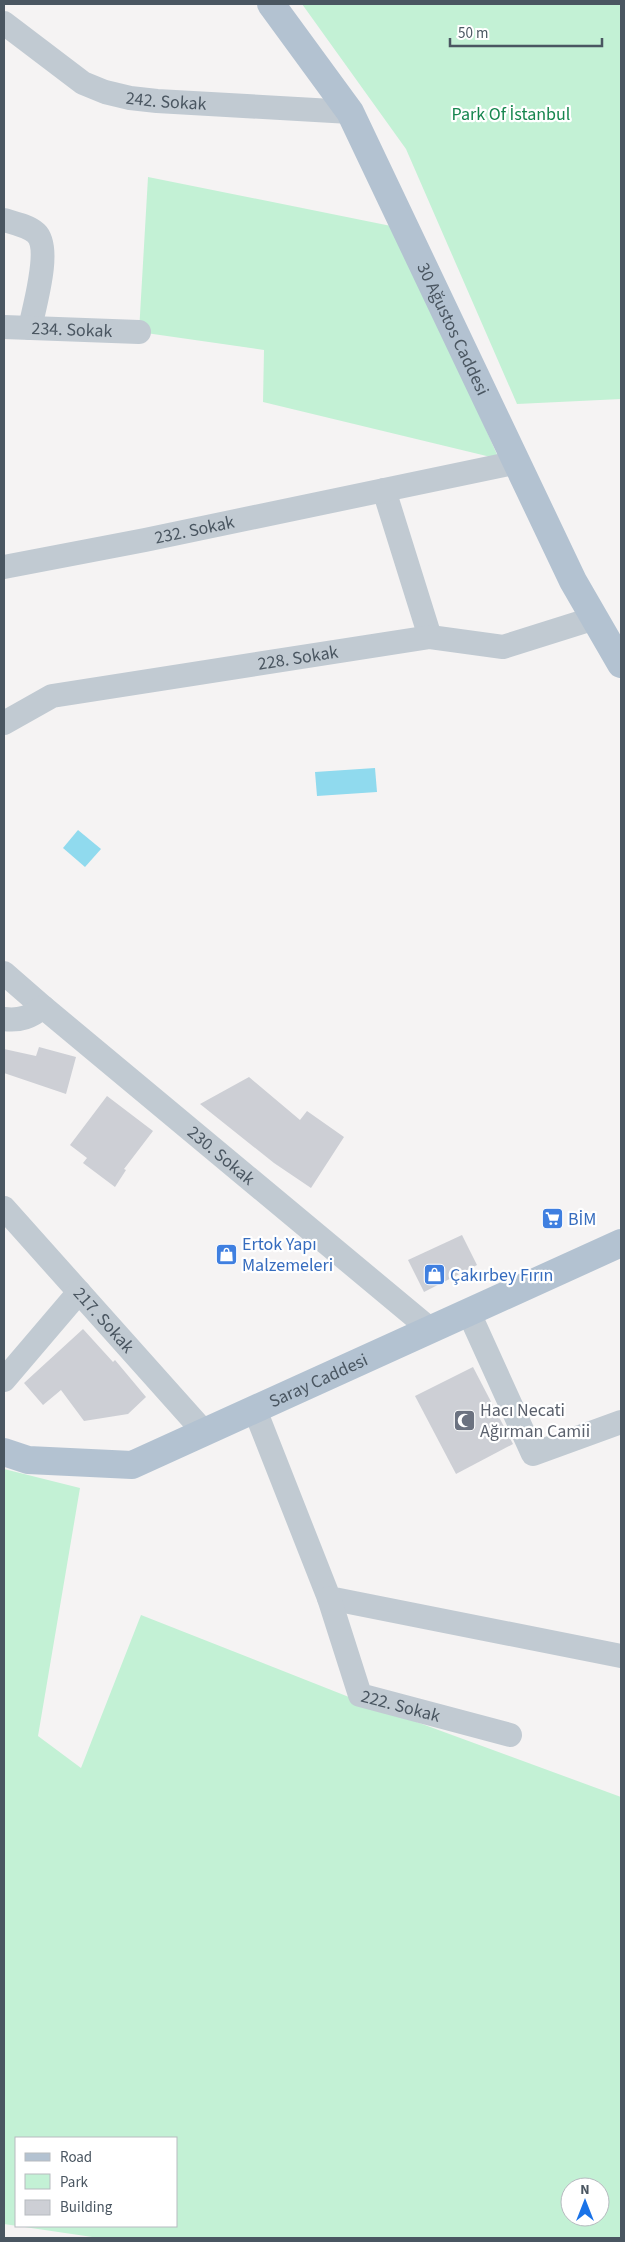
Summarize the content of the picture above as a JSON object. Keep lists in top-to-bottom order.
{
  "streets": {
    "main road": ["30 Ağustos Caddesi", "Saray Caddesi"],
    "street": [
      "242. Sokak",
      "234. Sokak",
      "232. Sokak",
      "228. Sokak",
      "230. Sokak",
      "217. Sokak",
      "222. Sokak"
    ]
  },
  "crossings": [
    ["242. Sokak", "30 Ağustos Caddesi"],
    ["30 Ağustos Caddesi", "232. Sokak"],
    ["30 Ağustos Caddesi", "228. Sokak"],
    ["230. Sokak", "Saray Caddesi"],
    ["217. Sokak", "Saray Caddesi"]
  ],
  "parks": ["Park Of İstanbul"],
  "places": {
    "supermarket": ["BİM"],
    "shop": ["Ertok Yapı Malzemeleri", "Çakırbey Fırın"],
    "mosque": ["Hacı Necati Ağırman Camii"]
  },
  "legend": ["Road", "Park", "Building"],
  "scale_bar": "50 m",
  "north": "top"
}
